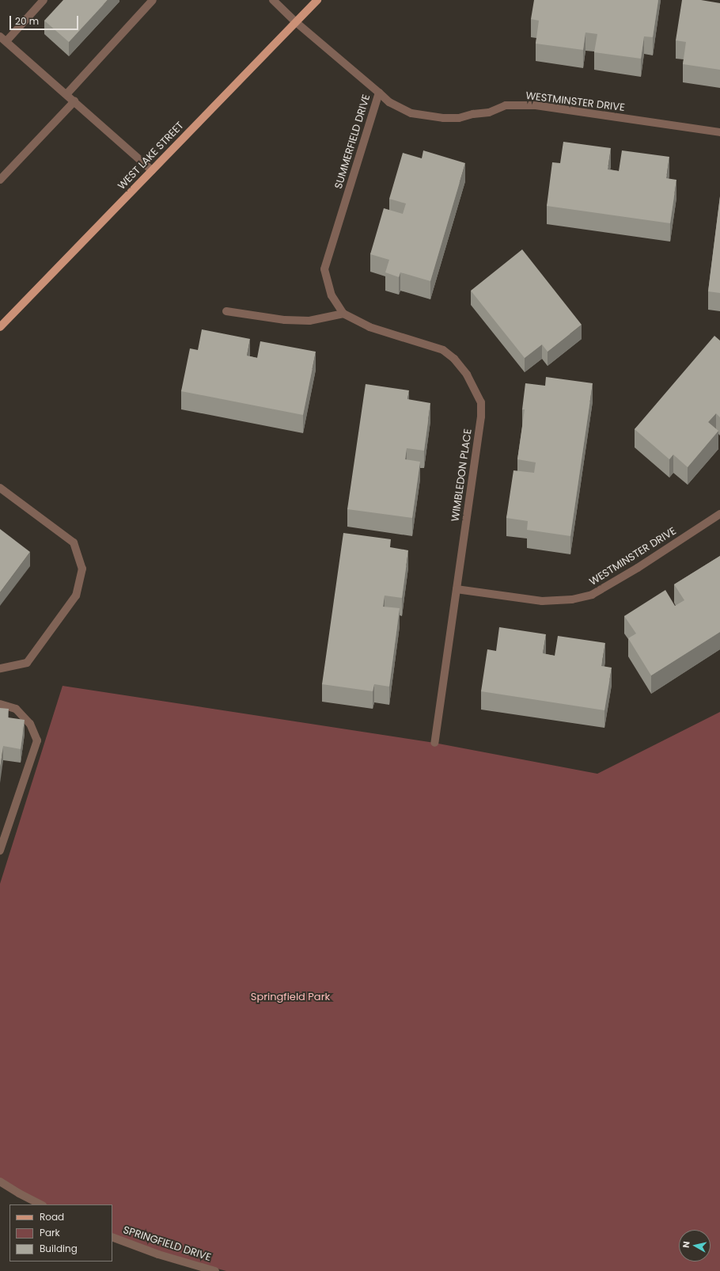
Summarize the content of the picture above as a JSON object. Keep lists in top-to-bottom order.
{
  "streets": {
    "main road": ["WEST LAKE STREET"],
    "street": [
      "WESTMINSTER DRIVE",
      "SUMMERFIELD DRIVE",
      "WIMBLEDON PLACE",
      "SPRINGFIELD DRIVE"
    ]
  },
  "crossings": [
    ["WESTMINSTER DRIVE", "SUMMERFIELD DRIVE"],
    ["WESTMINSTER DRIVE", "WIMBLEDON PLACE"],
    ["SUMMERFIELD DRIVE", "WEST LAKE STREET"],
    ["SUMMERFIELD DRIVE", "WIMBLEDON PLACE"]
  ],
  "parks": ["Springfield Park"],
  "legend": ["Road", "Park", "Building"],
  "scale_bar": "20 m",
  "north": "left"
}
